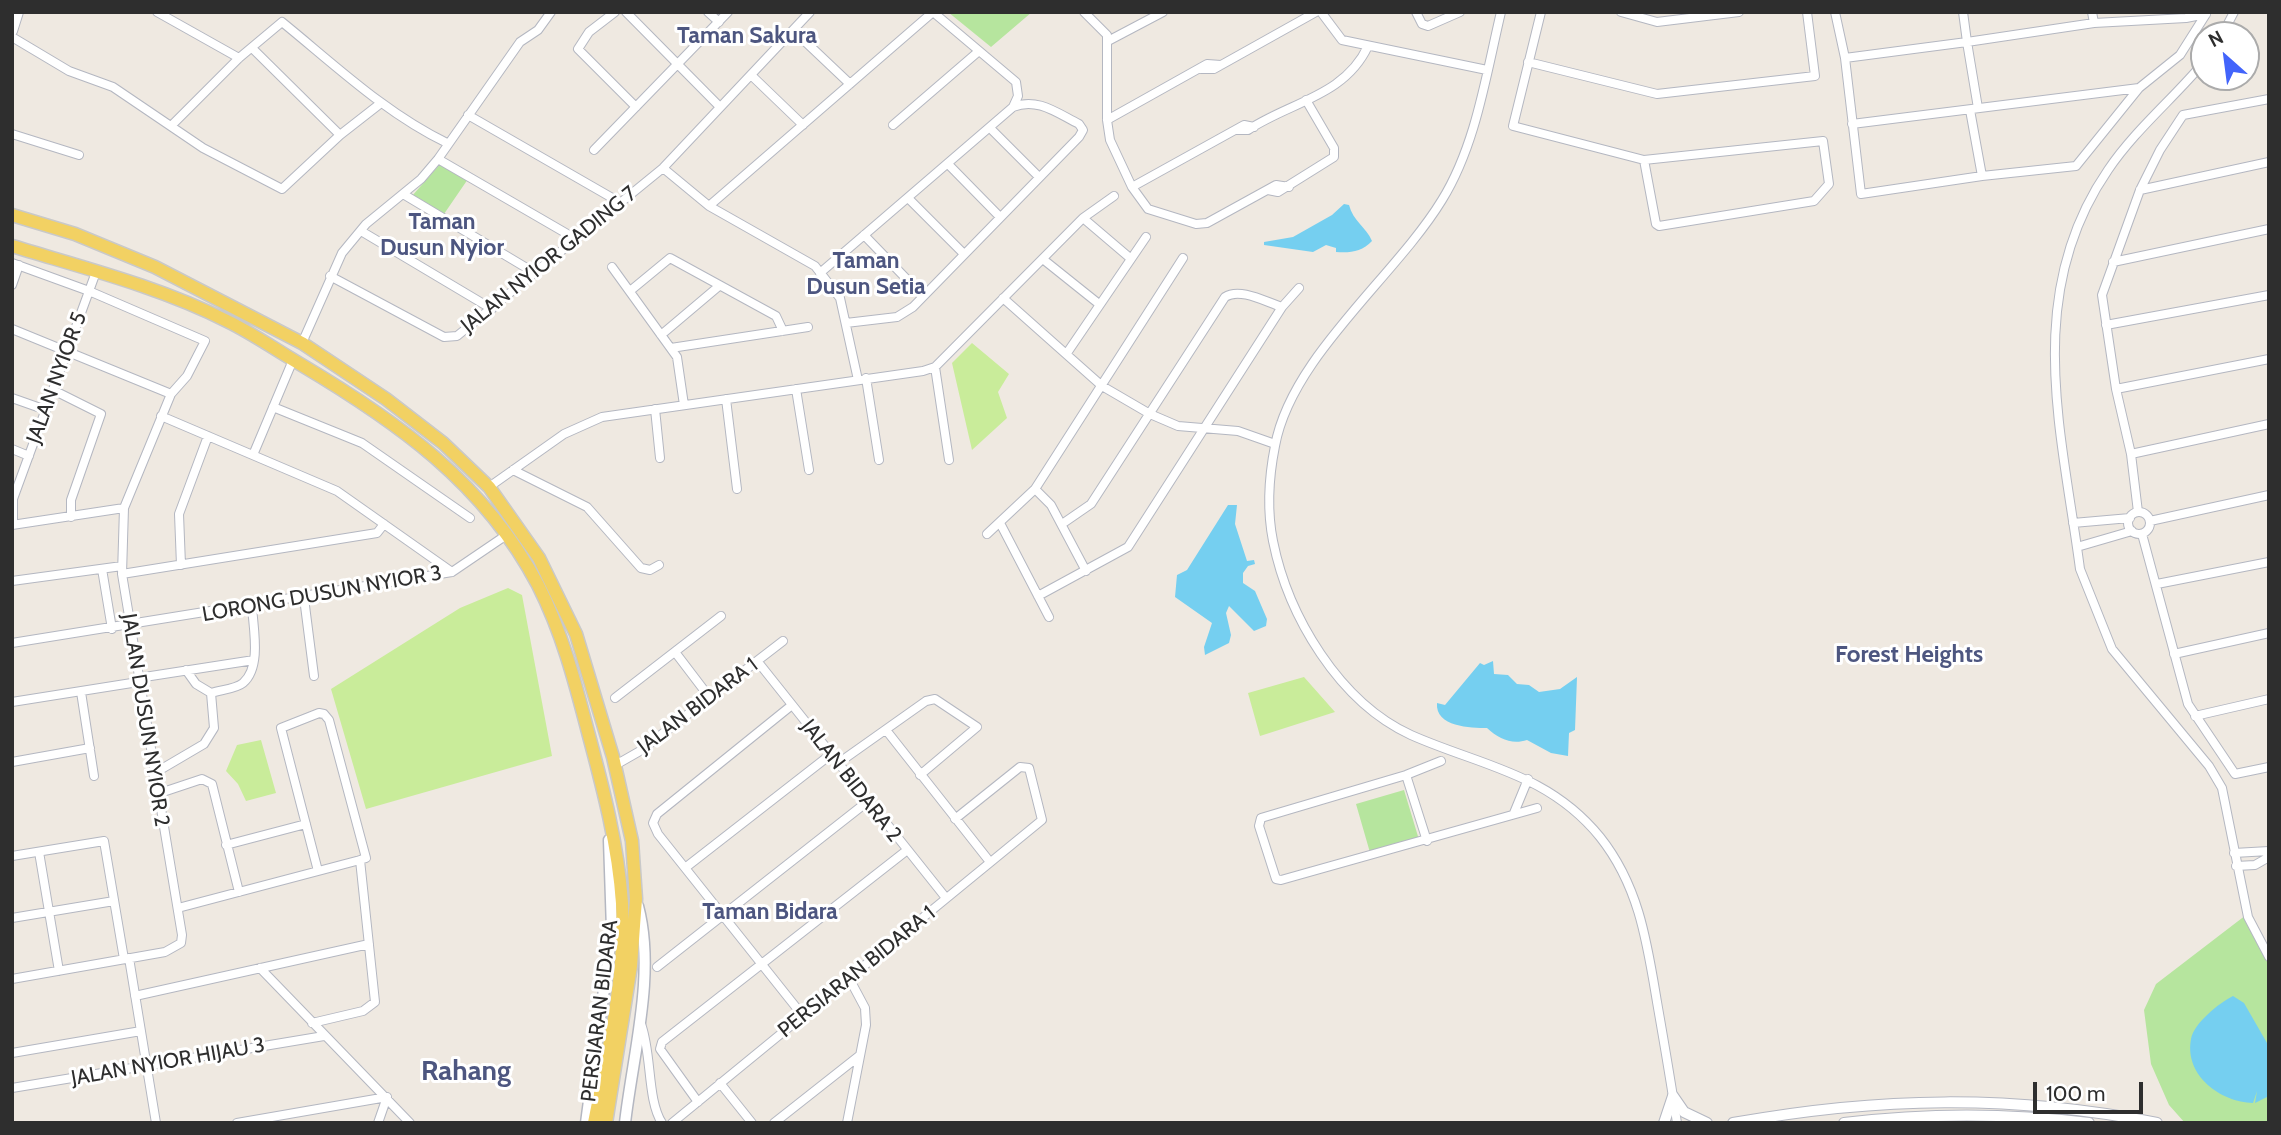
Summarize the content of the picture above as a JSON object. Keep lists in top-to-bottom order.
{
  "streets": {
    "main road": ["PERSIARAN BIDARA"],
    "street": [
      "JALAN NYIOR GADING 7",
      "JALAN NYIOR 5",
      "LORONG DUSUN NYIOR 3",
      "JALAN BIDARA 1",
      "JALAN DUSUN NYIOR 2",
      "JALAN BIDARA 2",
      "PERSIARAN BIDARA 1",
      "JALAN NYIOR HIJAU 3"
    ]
  },
  "crossings": [
    ["JALAN NYIOR 5", "JALAN DUSUN NYIOR 2"],
    ["JALAN NYIOR 5", "PERSIARAN BIDARA"],
    ["LORONG DUSUN NYIOR 3", "JALAN DUSUN NYIOR 2"],
    ["LORONG DUSUN NYIOR 3", "PERSIARAN BIDARA"],
    ["JALAN BIDARA 1", "JALAN BIDARA 2"],
    ["JALAN BIDARA 2", "PERSIARAN BIDARA 1"]
  ],
  "districts": [
    "Taman Sakura",
    "Taman Dusun Nyior",
    "Taman Dusun Setia",
    "Forest Heights",
    "Taman Bidara",
    "Rahang"
  ],
  "scale_bar": "100 m",
  "north": "top left"
}
